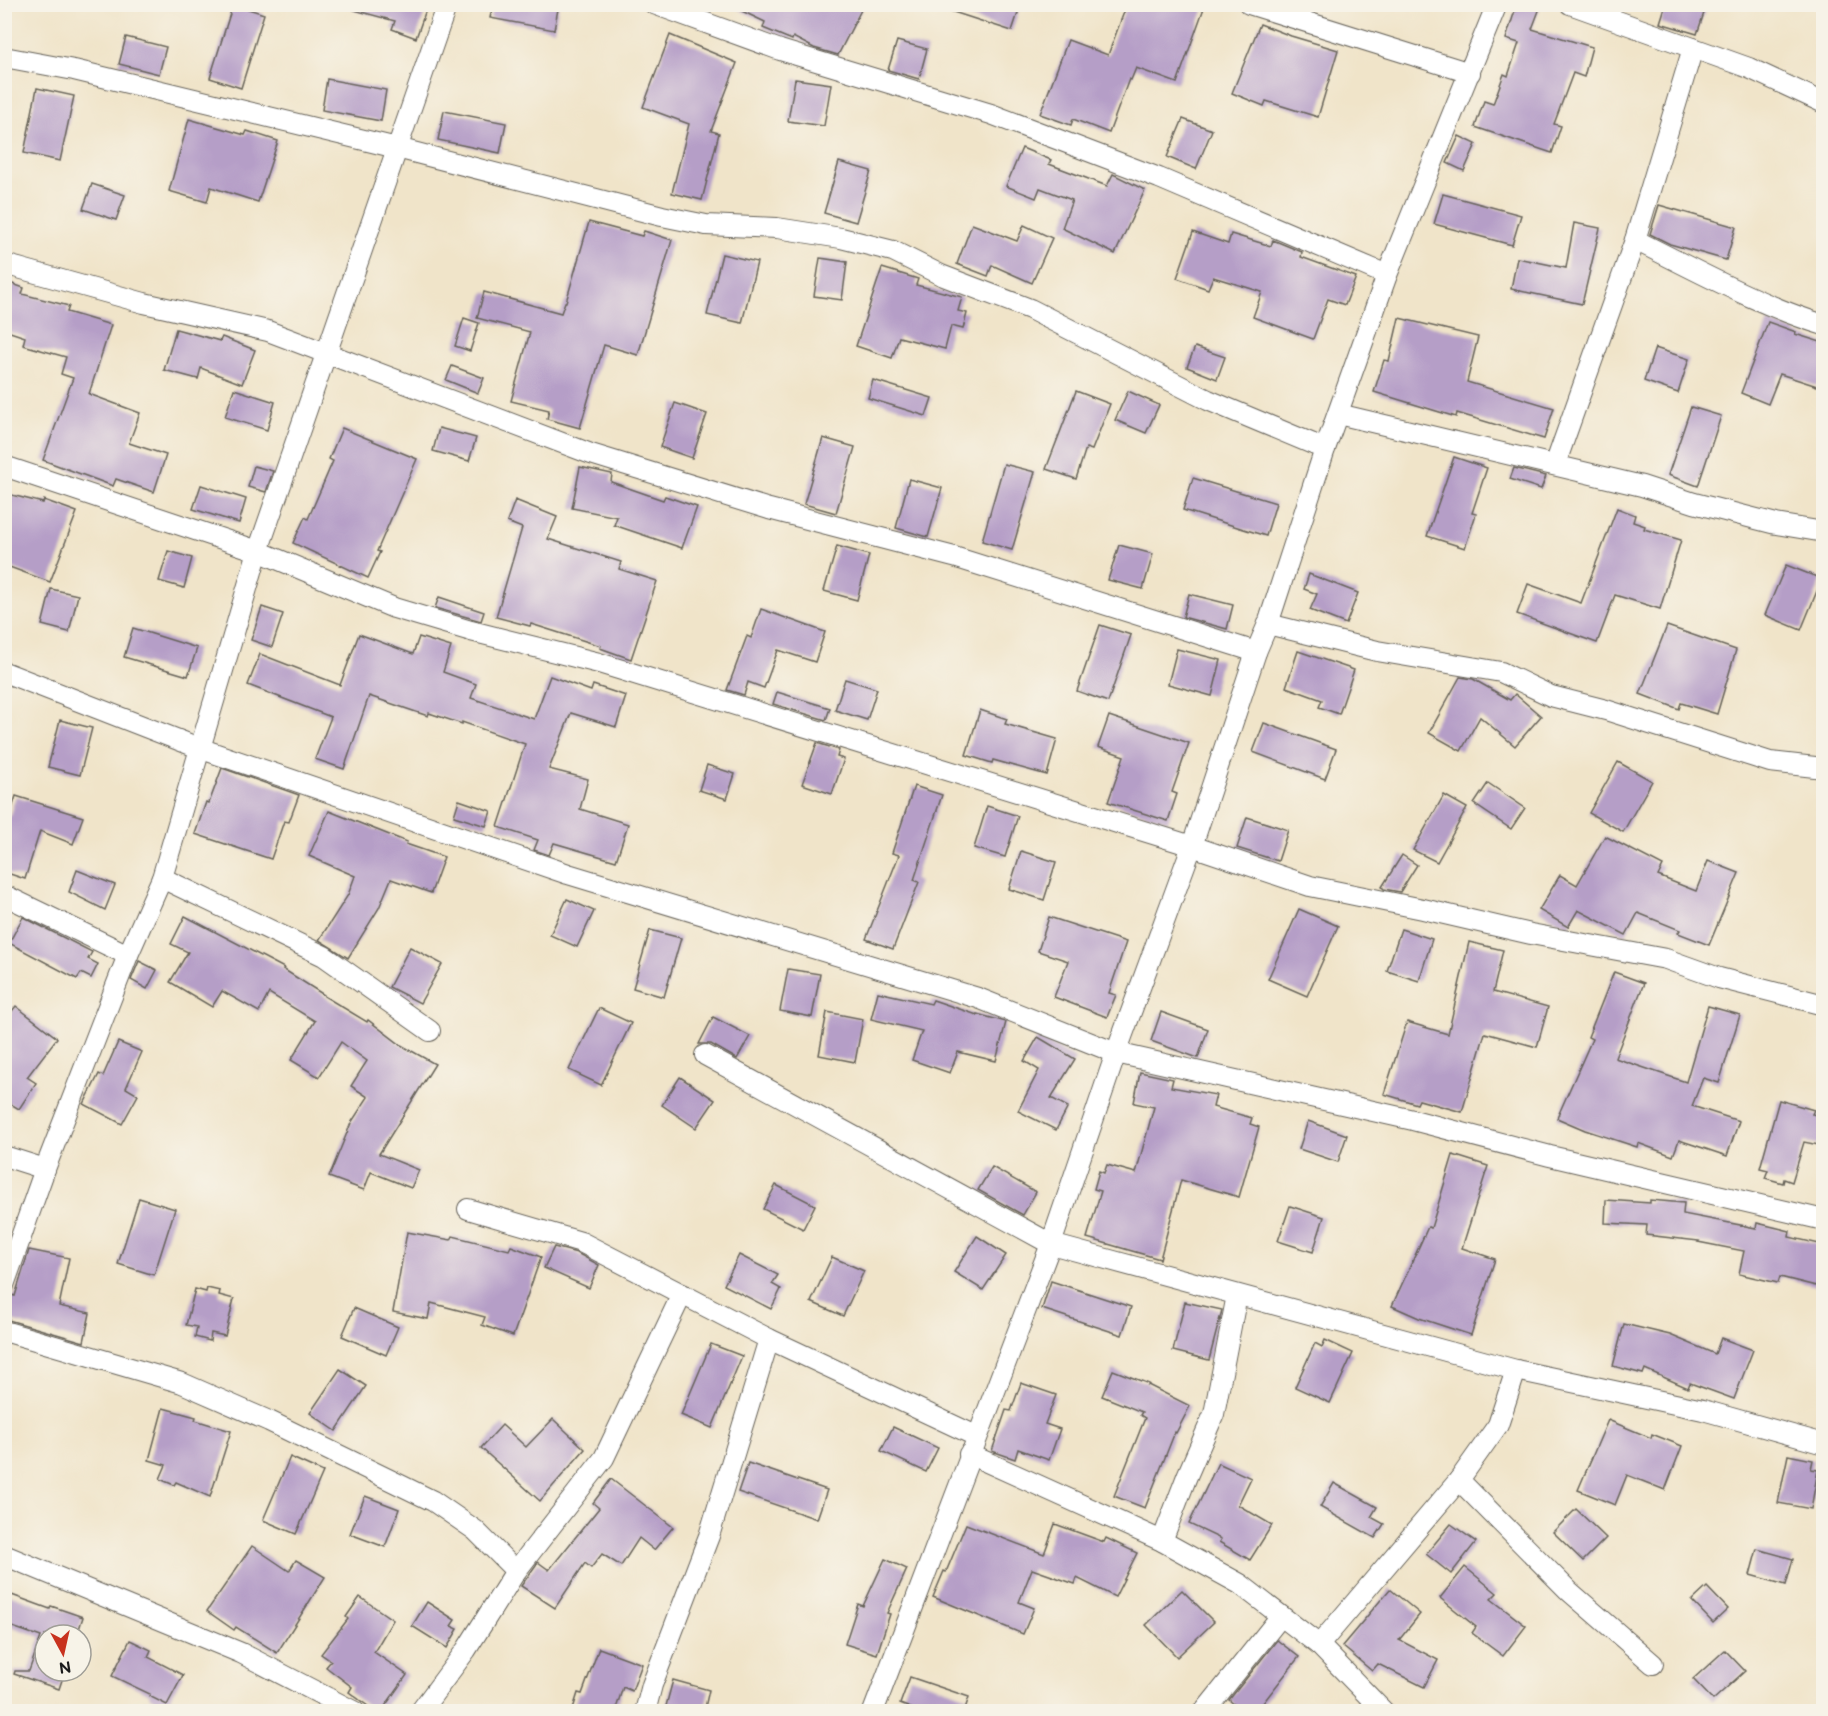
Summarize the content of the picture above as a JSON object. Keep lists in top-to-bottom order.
{
  "north": "bottom"
}
